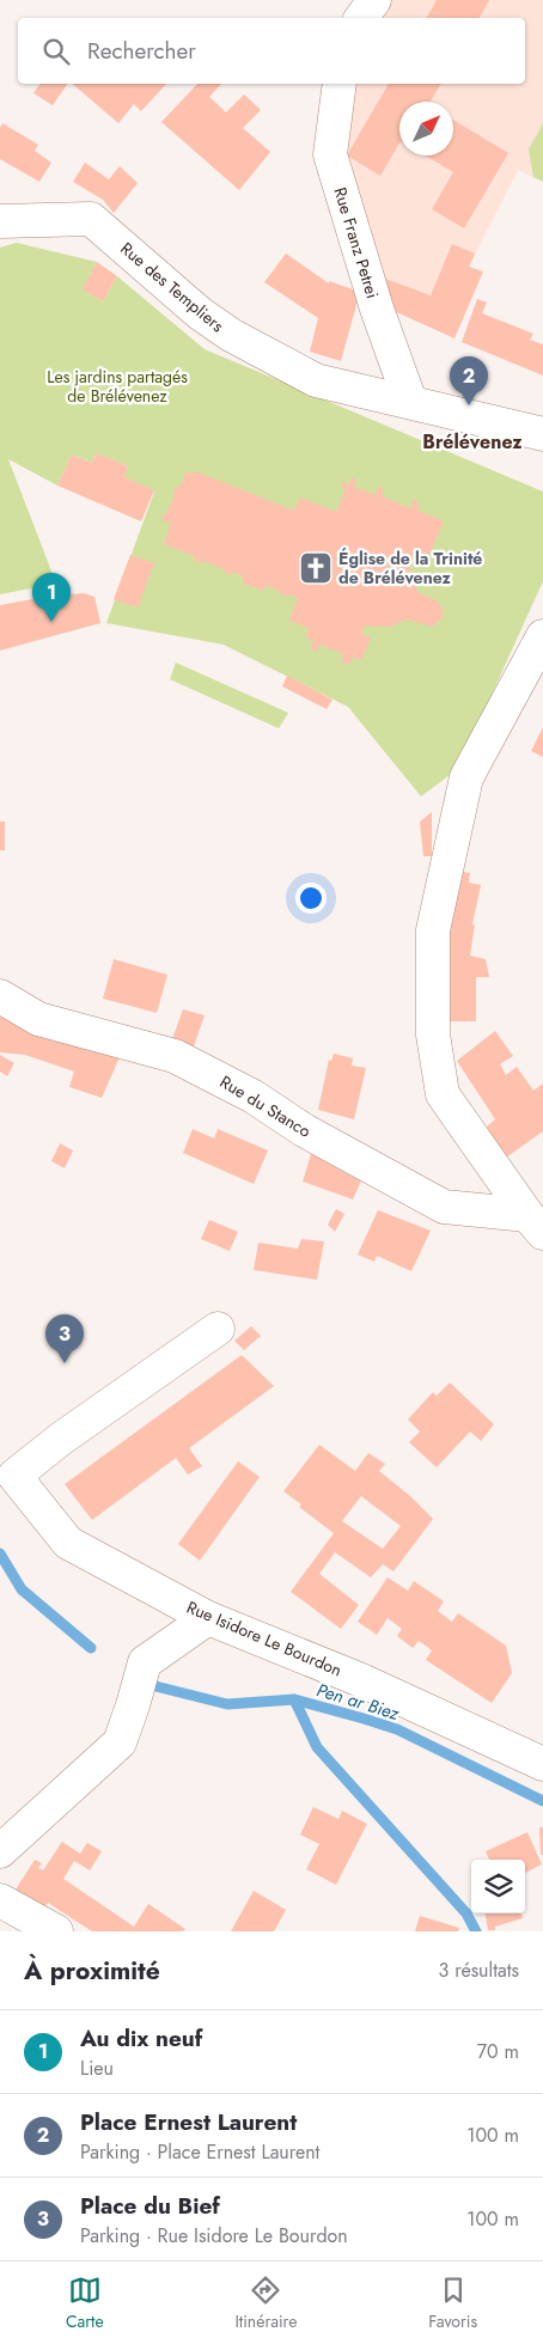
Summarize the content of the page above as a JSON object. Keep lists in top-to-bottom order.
{
  "streets": {
    "street": [
      "Rue Franz Petrei",
      "Rue des Templiers",
      "Rue du Stanco",
      "Rue Isidore Le Bourdon"
    ]
  },
  "crossings": [
    ["Rue Franz Petrei", "Rue des Templiers"]
  ],
  "districts": ["Brélévenez"],
  "water": ["Pen ar Biez"],
  "parks": ["Les jardins partagés de Brélévenez"],
  "places": {
    "church": ["Église de la Trinité de Brélévenez"]
  },
  "north": "top right",
  "page": {
    "search": "Rechercher",
    "pins": ["2", "1", "3"],
    "heading": ["À proximité", "3 résultats"],
    "list": [
      {
        "mark": "1",
        "name": "Au dix neuf",
        "note": "Lieu",
        "value": "70 m"
      },
      {
        "mark": "2",
        "name": "Place Ernest Laurent",
        "note": "Parking · Place Ernest Laurent",
        "value": "100 m"
      },
      {
        "mark": "3",
        "name": "Place du Bief",
        "note": "Parking · Rue Isidore Le Bourdon",
        "value": "100 m"
      }
    ],
    "nav": ["Carte", "Itinéraire", "Favoris"]
  }
}
